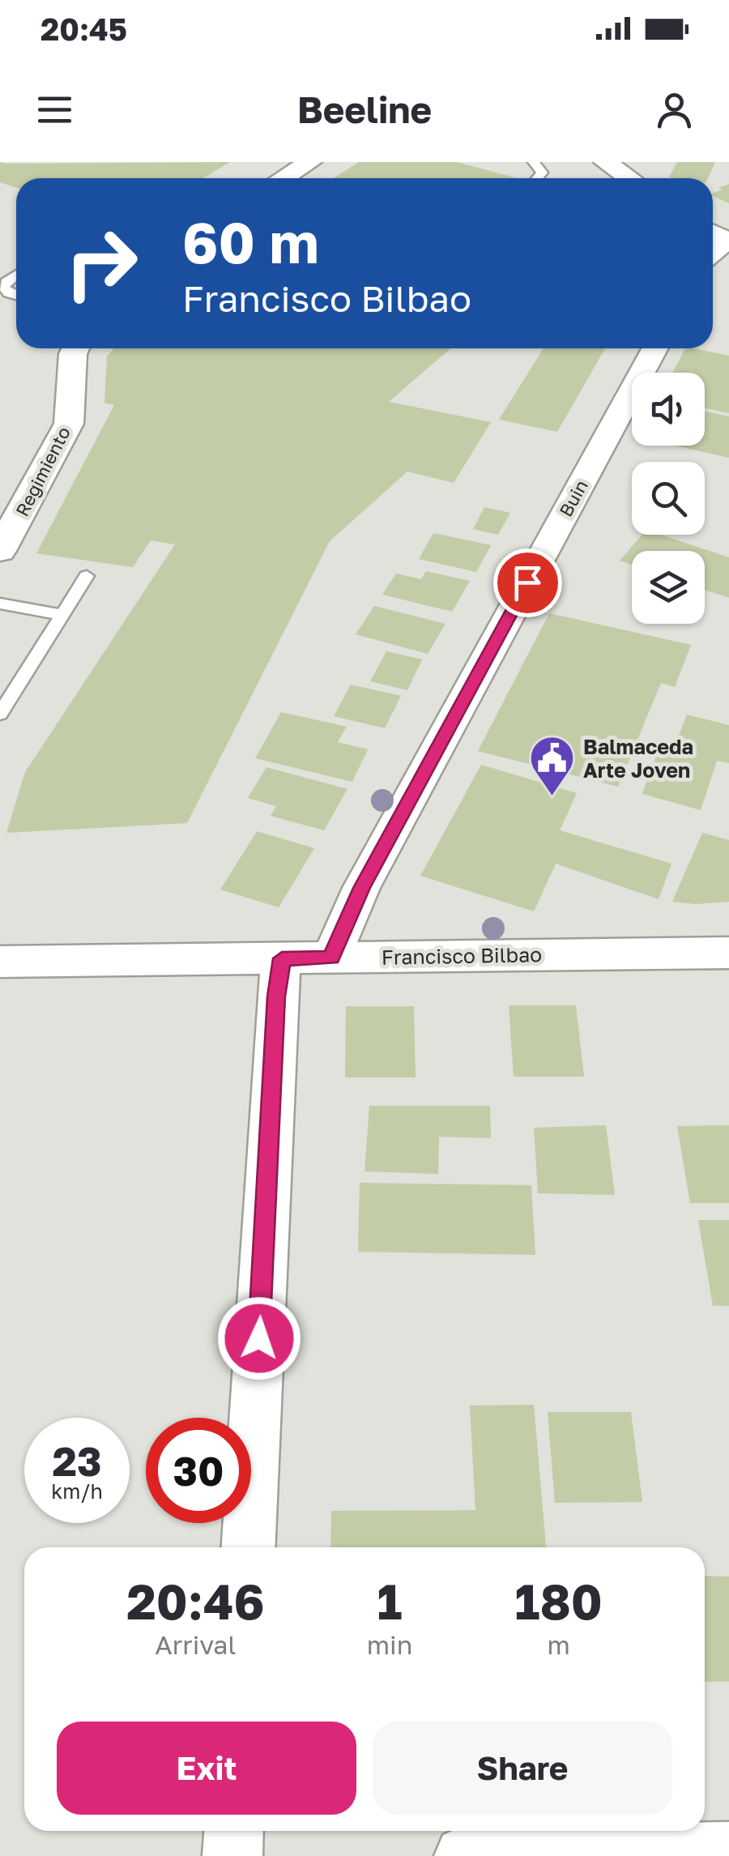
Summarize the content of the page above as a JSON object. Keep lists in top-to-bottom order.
{
  "streets": {
    "main road": ["Regimiento"],
    "street": ["Buin", "Francisco Bilbao"]
  },
  "crossings": [
    ["Buin", "Francisco Bilbao"]
  ],
  "places": {
    "public building": ["Balmaceda Arte Joven"]
  },
  "page": {
    "status": "20:45",
    "header": "Beeline",
    "turn": ["60 m", "Francisco Bilbao"],
    "speed": "23 km/h",
    "limit": "30",
    "eta": [
      "20:46",
      "Arrival",
      "1",
      "min",
      "180",
      "m"
    ],
    "buttons": ["Exit", "Share"]
  }
}
